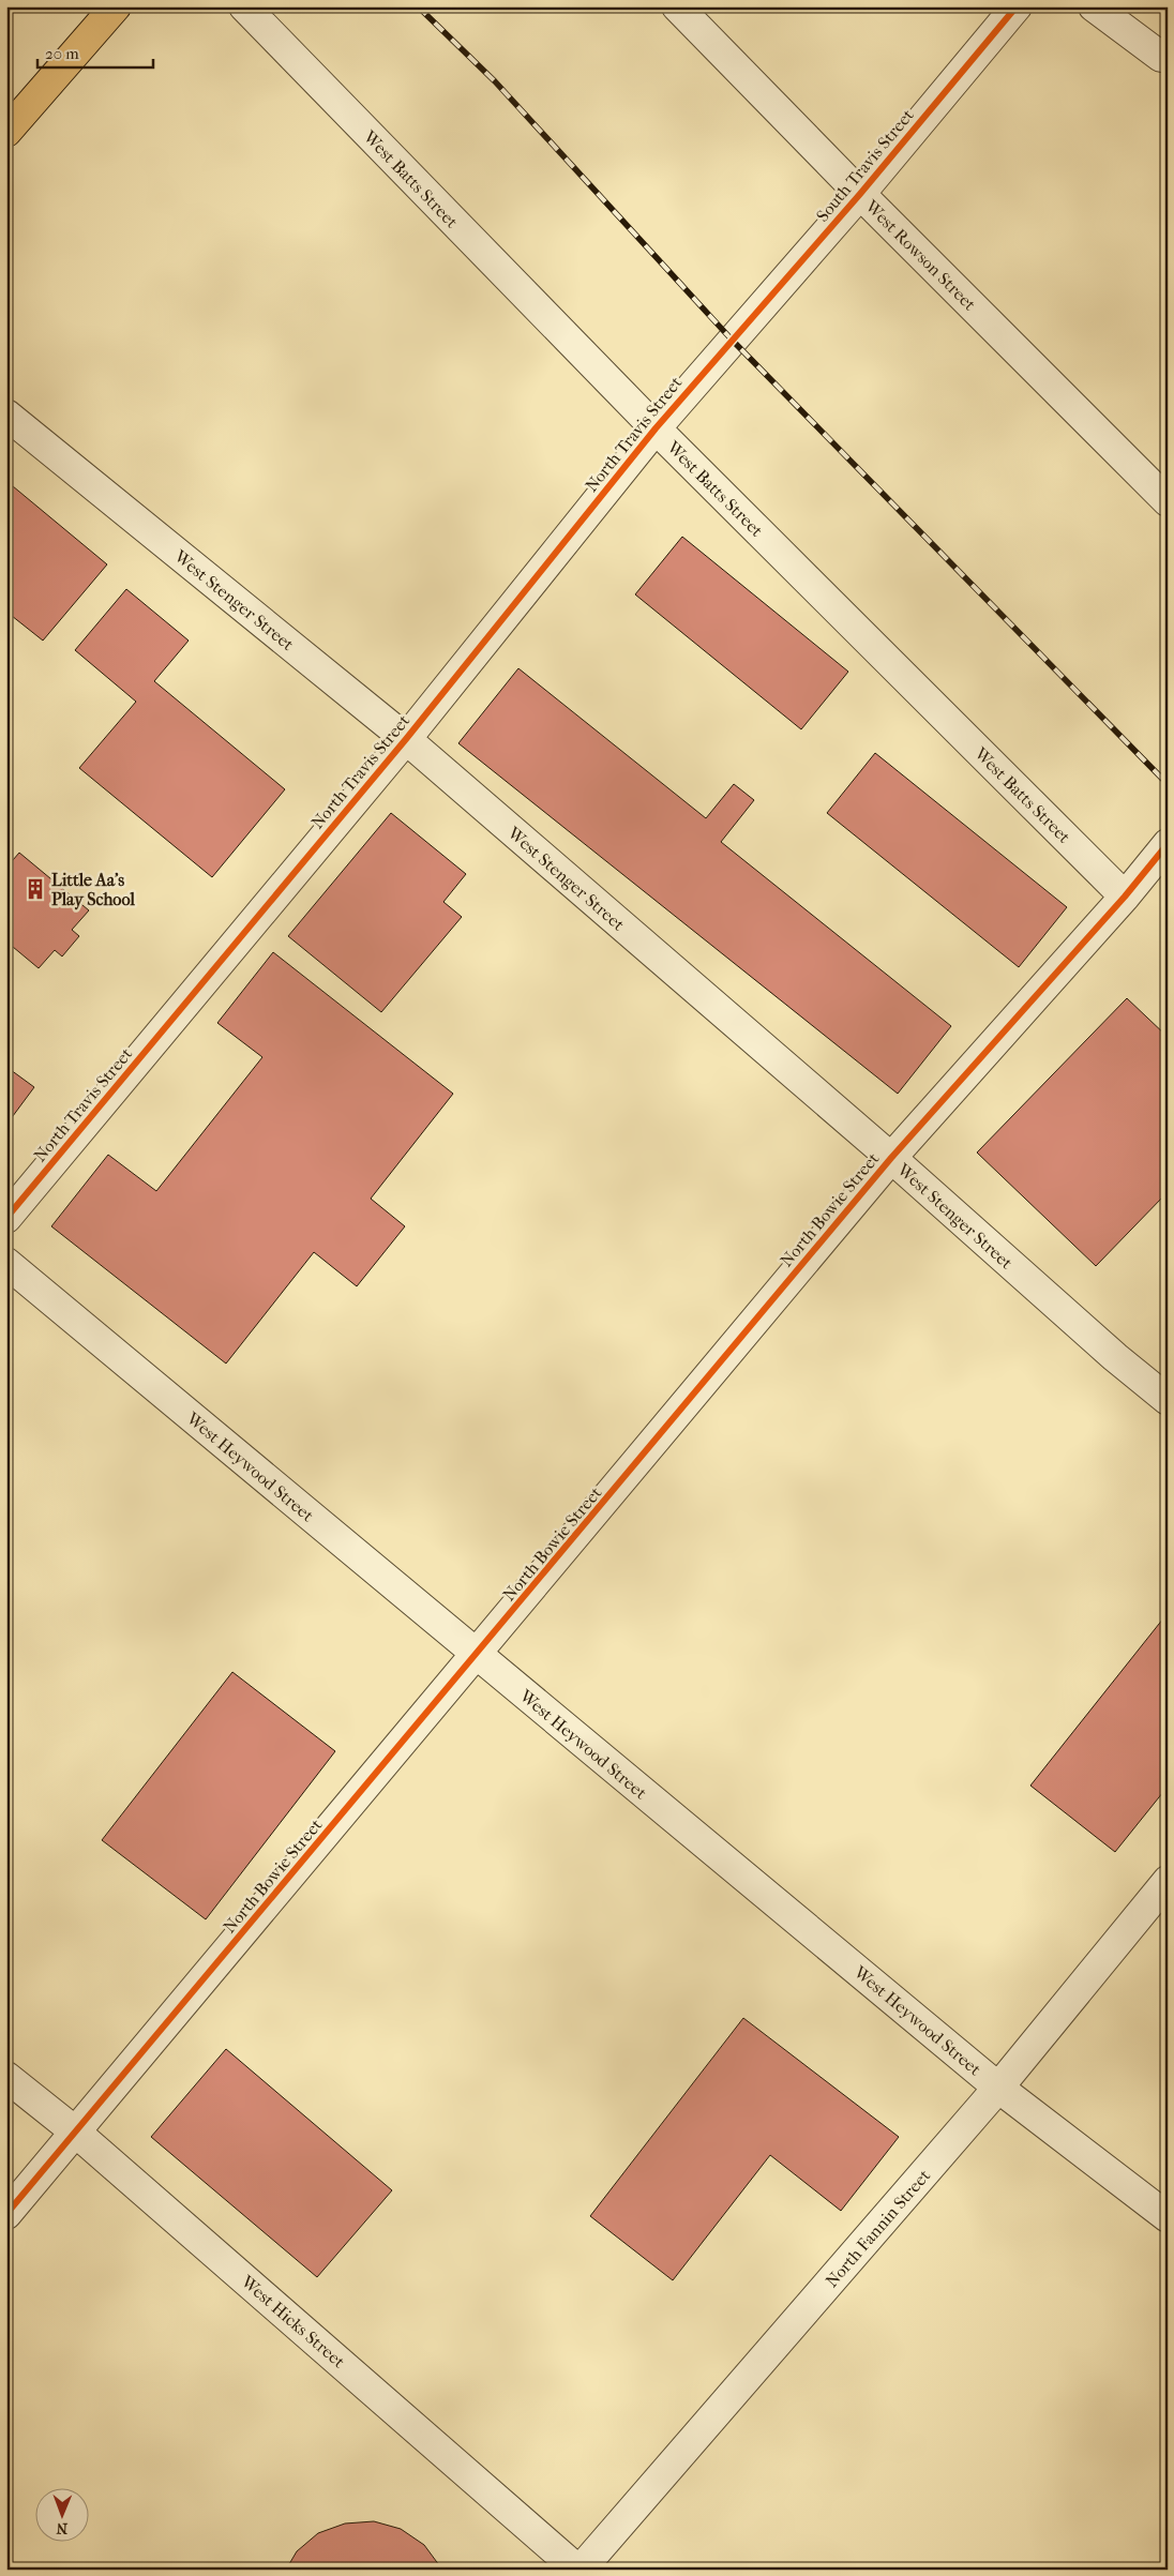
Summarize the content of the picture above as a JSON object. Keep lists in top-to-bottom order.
{
  "streets": {
    "street": [
      "South Travis Street",
      "West Batts Street",
      "West Rowson Street",
      "North Travis Street",
      "West Stenger Street",
      "North Bowie Street",
      "West Heywood Street",
      "North Fannin Street",
      "West Hicks Street"
    ]
  },
  "crossings": [
    ["South Travis Street", "West Rowson Street"],
    ["South Travis Street", "North Travis Street"],
    ["West Batts Street", "North Travis Street"],
    ["West Batts Street", "North Bowie Street"],
    ["North Travis Street", "West Stenger Street"],
    ["West Stenger Street", "North Bowie Street"],
    ["North Bowie Street", "West Heywood Street"],
    ["North Bowie Street", "West Hicks Street"],
    ["West Heywood Street", "North Fannin Street"],
    ["North Fannin Street", "West Hicks Street"]
  ],
  "places": {
    "building": ["Little Aa's Play School"]
  },
  "scale_bar": "20 m",
  "north": "bottom"
}
